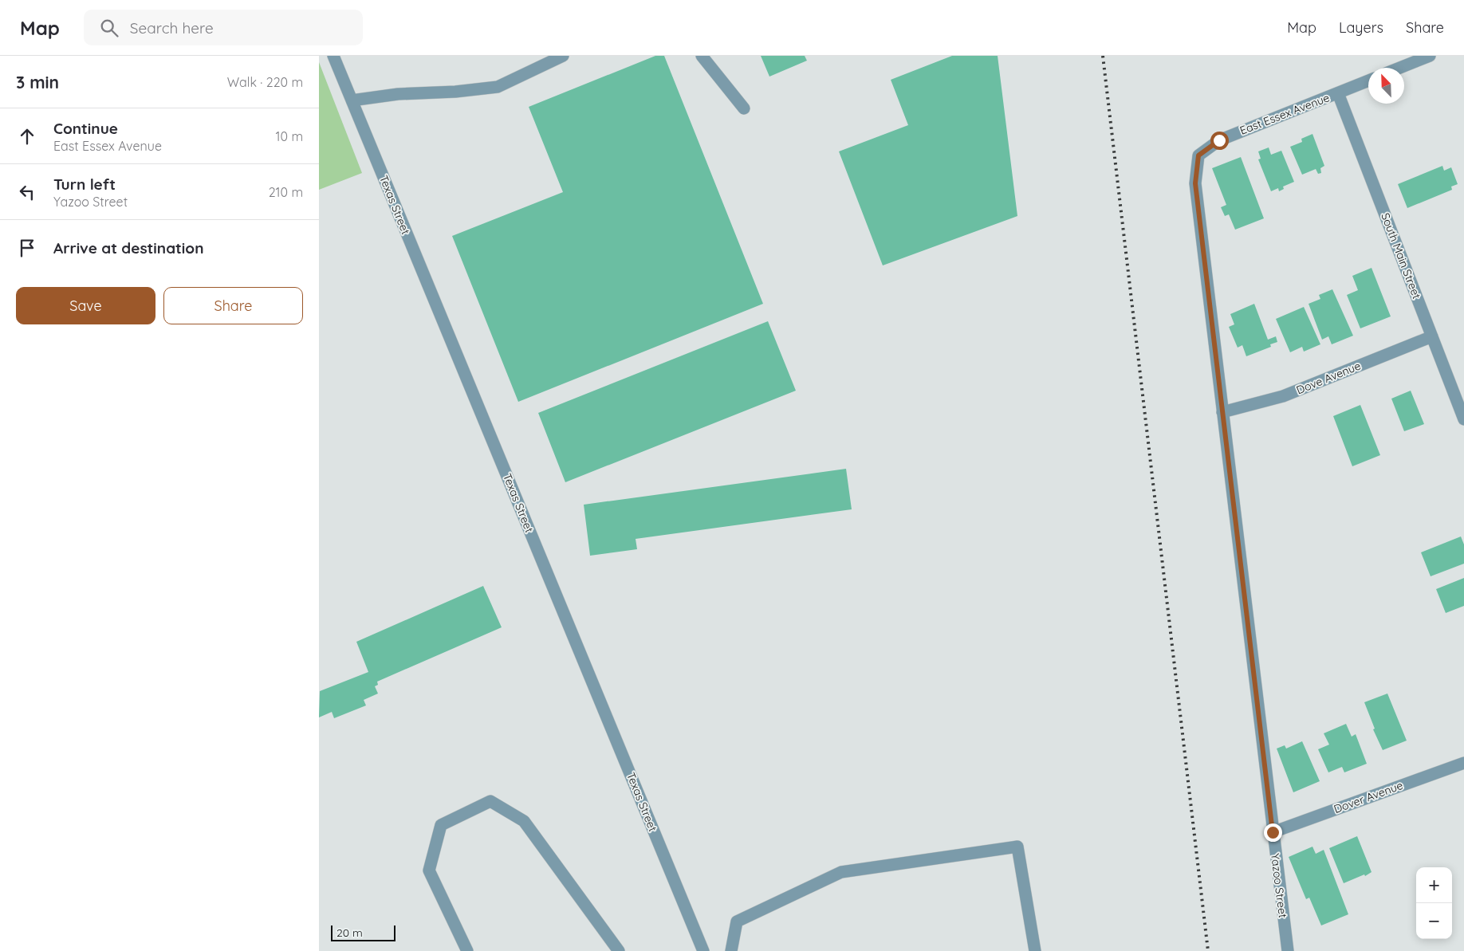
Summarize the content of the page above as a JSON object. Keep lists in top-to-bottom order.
{
  "streets": {
    "street": [
      "East Essex Avenue",
      "Texas Street",
      "South Main Street",
      "Dove Avenue",
      "Dover Avenue",
      "Yazoo Street"
    ]
  },
  "crossings": [
    ["East Essex Avenue", "South Main Street"],
    ["East Essex Avenue", "Yazoo Street"],
    ["South Main Street", "Dove Avenue"],
    ["Dove Avenue", "Yazoo Street"],
    ["Dover Avenue", "Yazoo Street"]
  ],
  "scale_bar": "20 m",
  "north": "top left",
  "page": {
    "header": "Map",
    "search": "Search here",
    "nav": ["Map", "Layers", "Share"],
    "heading": ["3 min", "Walk · 220 m"],
    "list": [
      ["Continue", "East Essex Avenue", "10 m"],
      ["Turn left", "Yazoo Street", "210 m"],
      "Arrive at destination"
    ],
    "buttons": ["Save", "Share"],
    "map_buttons": ["+", "−"],
    "scale": "20 m"
  }
}
